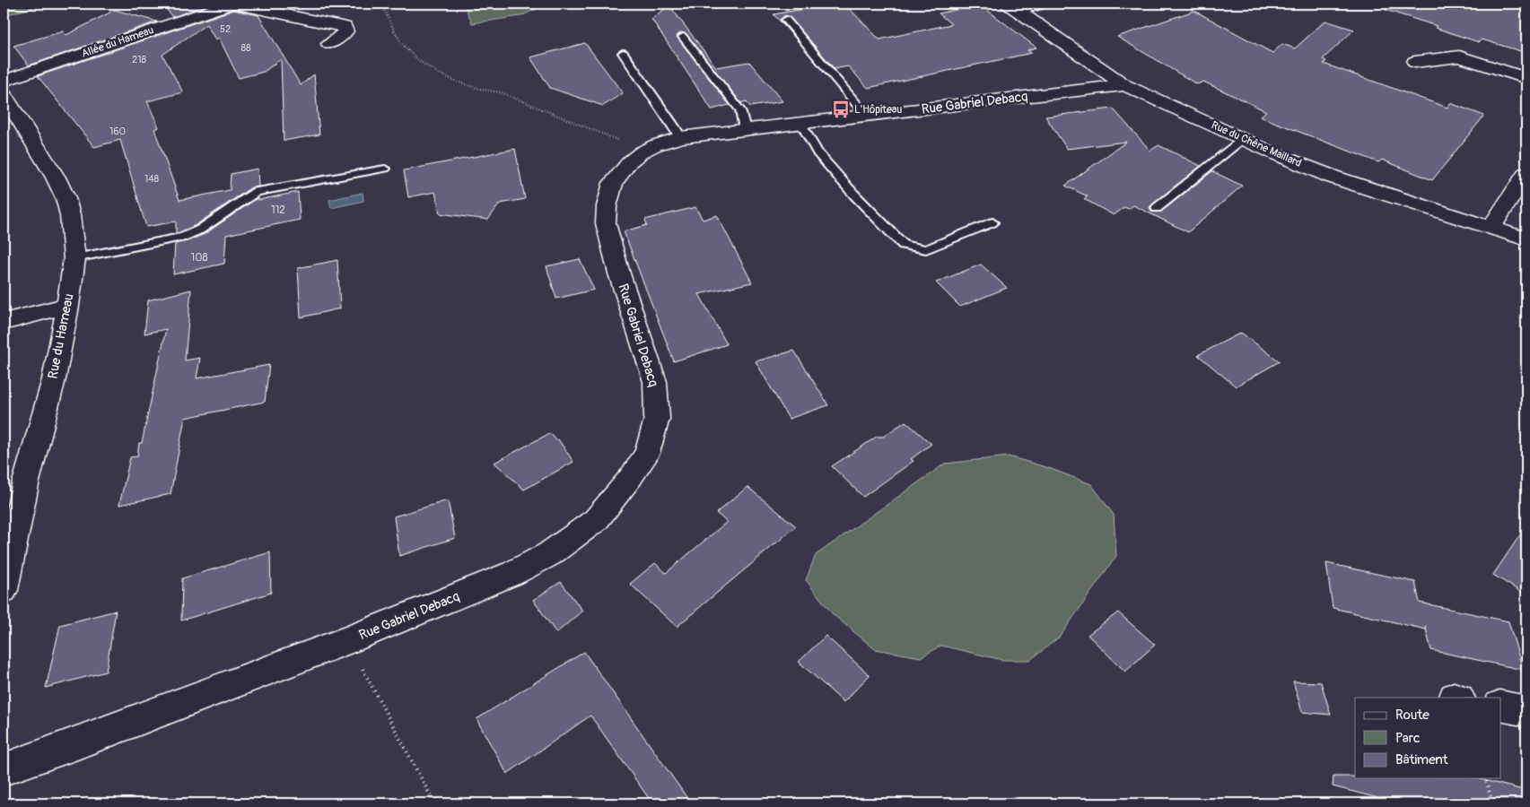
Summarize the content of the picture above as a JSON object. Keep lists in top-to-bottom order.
{
  "streets": {
    "street": [
      "Allée du Hameau",
      "Rue Gabriel Debacq",
      "Rue du Chêne Maillard",
      "Rue du Hameau"
    ]
  },
  "crossings": [
    ["Rue Gabriel Debacq", "Rue du Chêne Maillard"]
  ],
  "places": {
    "bus stop": ["L'Hôpiteau"]
  },
  "house_numbers": [
    "52",
    "88",
    "218",
    "160",
    "148",
    "112",
    "108"
  ],
  "legend": ["Route", "Parc", "Bâtiment"]
}
